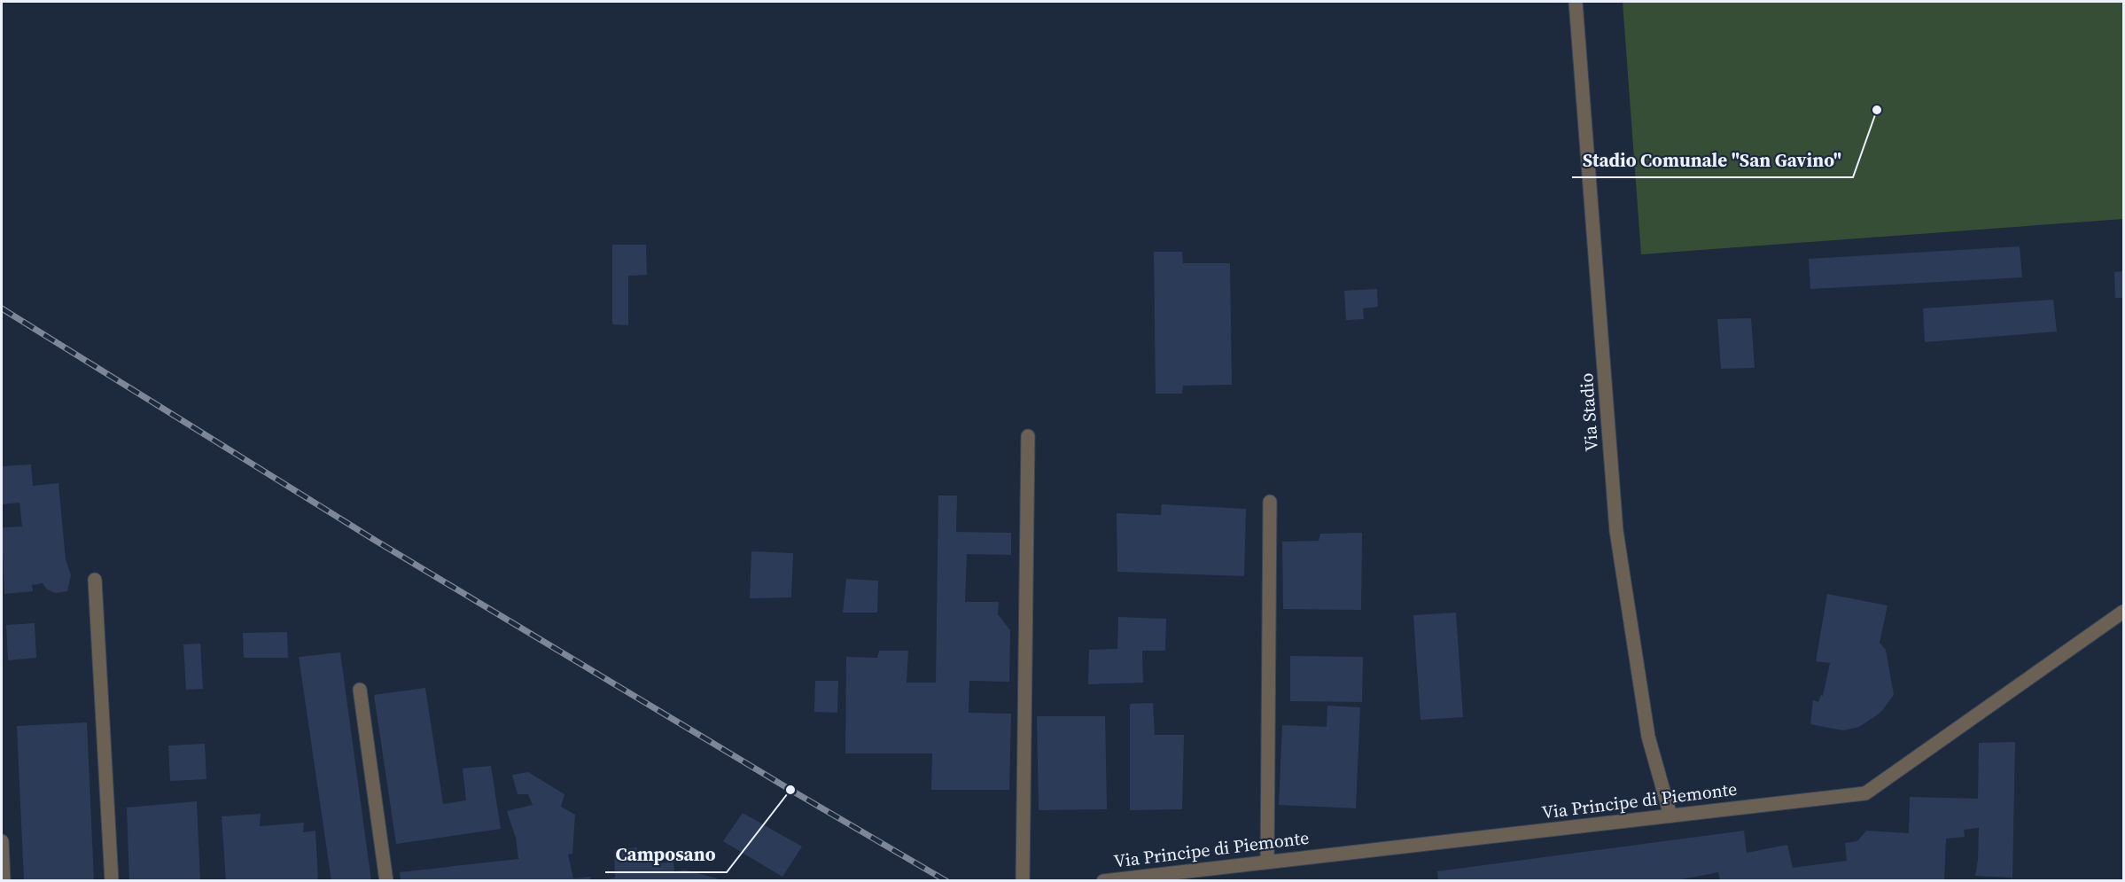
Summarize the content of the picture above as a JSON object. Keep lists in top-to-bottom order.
{
  "streets": {
    "street": ["Via Stadio", "Via Principe di Piemonte"]
  },
  "crossings": [
    ["Via Stadio", "Via Principe di Piemonte"]
  ],
  "places": ["Stadio Comunale \"San Gavino\"", "Camposano"]
}
